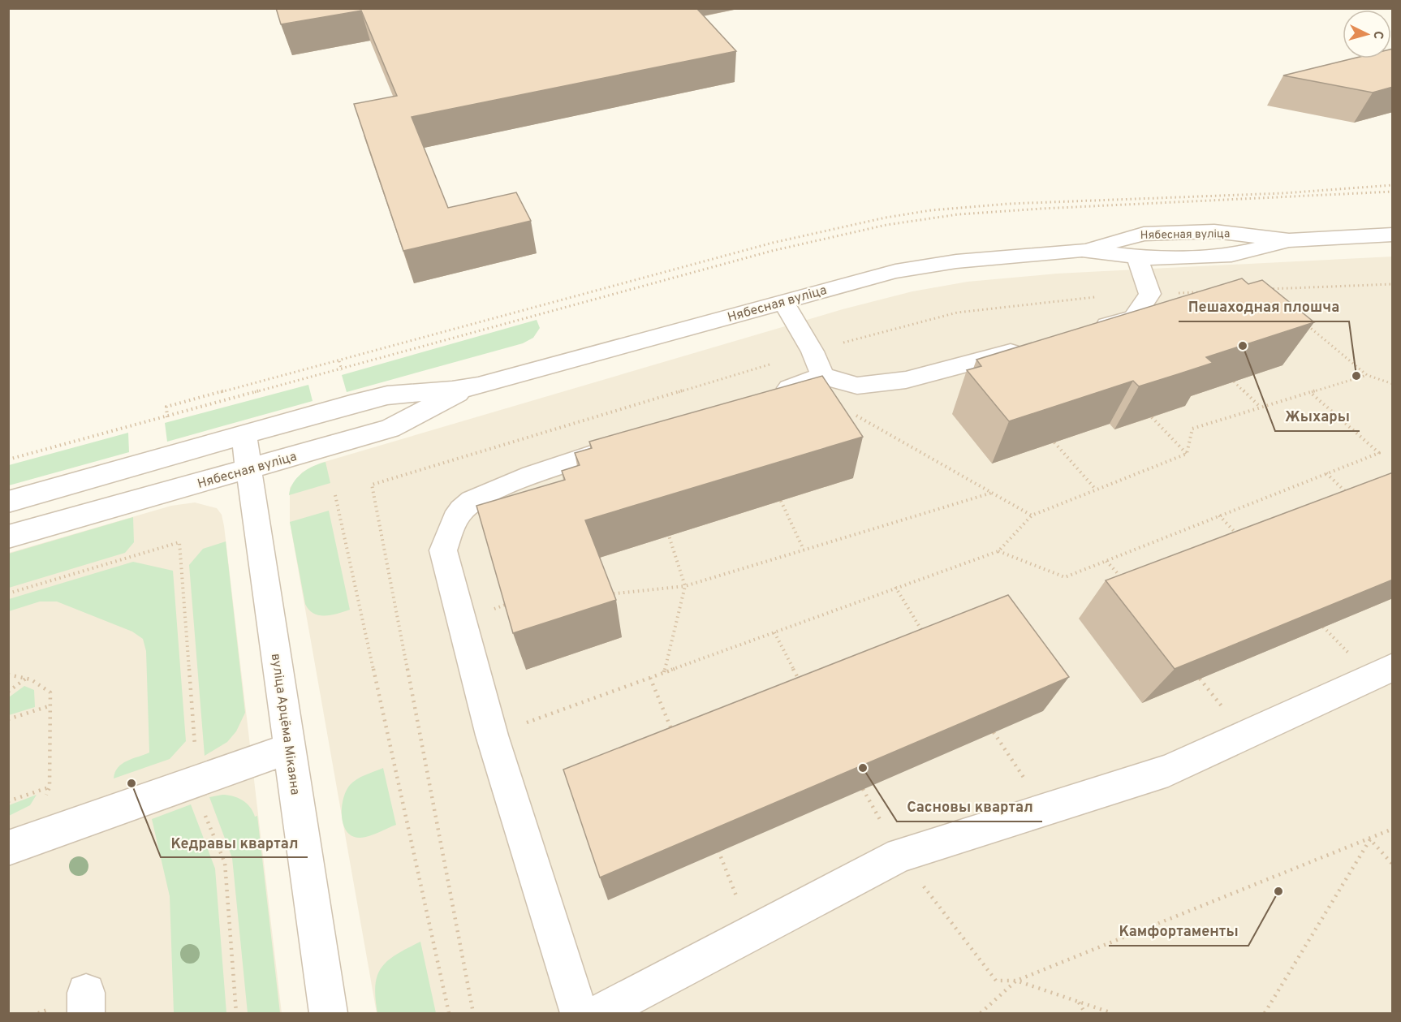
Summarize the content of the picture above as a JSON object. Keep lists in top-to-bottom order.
{
  "streets": {
    "street": ["Нябесная вуліца", "вуліца Арцёма Мікаяна"]
  },
  "crossings": [
    ["Нябесная вуліца", "вуліца Арцёма Мікаяна"]
  ],
  "places": [
    "Жыхары",
    "Пешаходная плошча",
    "Сасновы квартал",
    "Кедравы квартал",
    "Камфортаменты"
  ],
  "north": "right"
}
